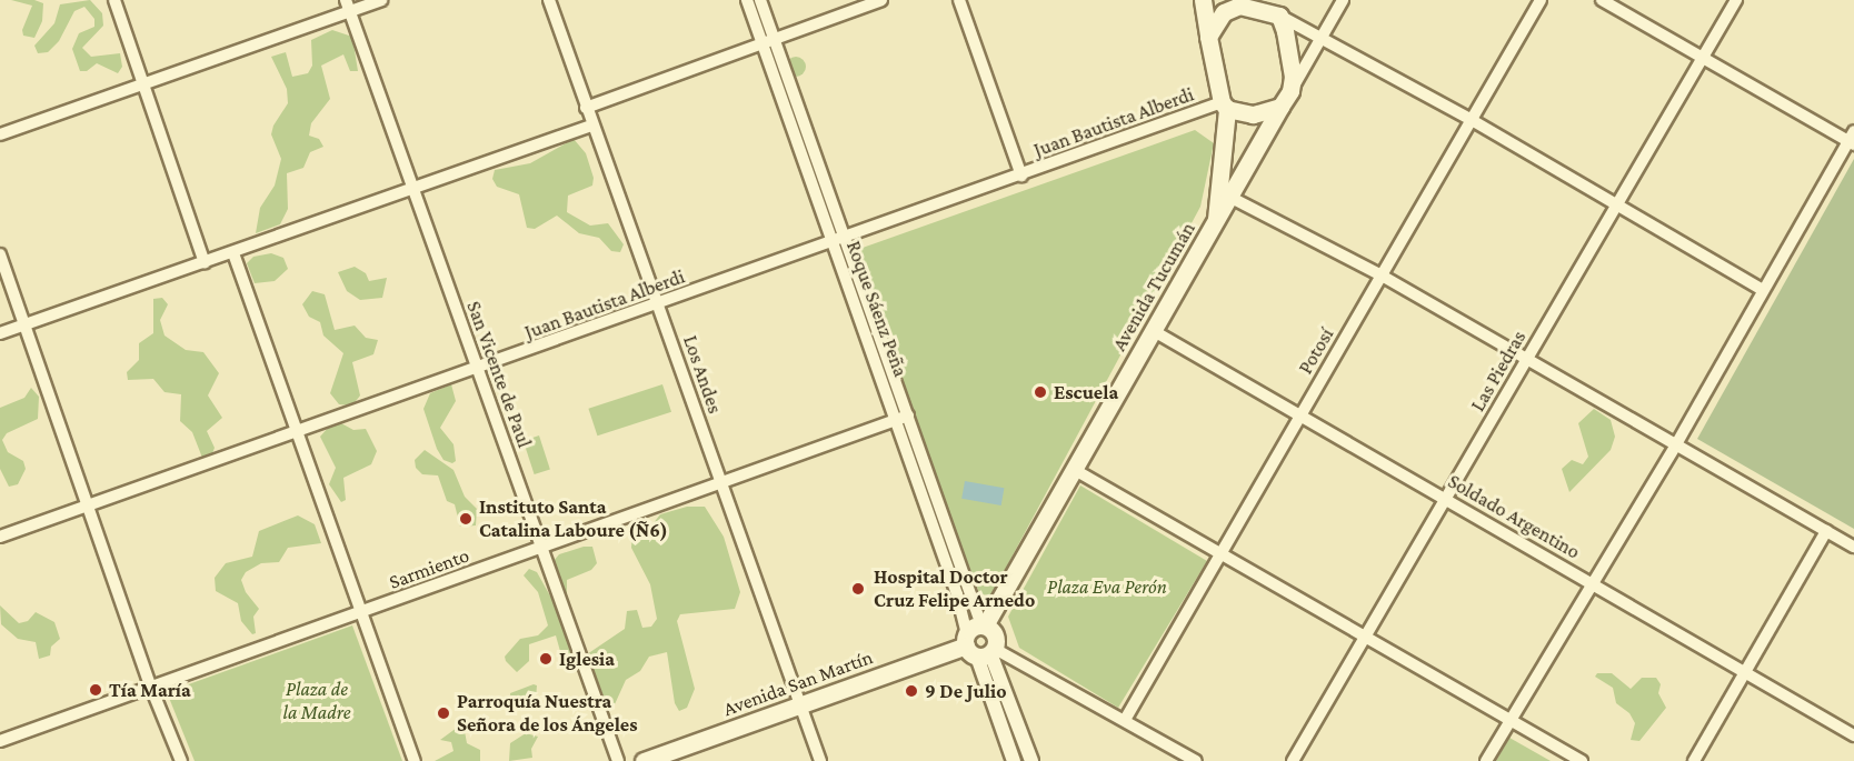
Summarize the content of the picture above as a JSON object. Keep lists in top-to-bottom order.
{
  "streets": {
    "main road": ["Avenida Tucumán", "Avenida San Martín"],
    "street": [
      "Juan Bautista Alberdi",
      "Roque Sáenz Peña",
      "Potosí",
      "Las Piedras",
      "San Vicente de Paul",
      "Los Andes",
      "Soldado Argentino",
      "Sarmiento"
    ]
  },
  "crossings": [
    ["Juan Bautista Alberdi", "Avenida Tucumán"],
    ["Juan Bautista Alberdi", "Roque Sáenz Peña"],
    ["Juan Bautista Alberdi", "San Vicente de Paul"],
    ["Juan Bautista Alberdi", "Los Andes"],
    ["Avenida Tucumán", "Roque Sáenz Peña"],
    ["Avenida Tucumán", "Soldado Argentino"],
    ["Avenida Tucumán", "Avenida San Martín"],
    ["Roque Sáenz Peña", "Sarmiento"],
    ["Roque Sáenz Peña", "Avenida San Martín"],
    ["Potosí", "Soldado Argentino"],
    ["Las Piedras", "Soldado Argentino"],
    ["San Vicente de Paul", "Sarmiento"],
    ["Los Andes", "Sarmiento"],
    ["Los Andes", "Avenida San Martín"]
  ],
  "parks": ["Plaza Eva Perón", "Plaza de la Madre"],
  "places": [
    "Escuela",
    "Instituto Santa Catalina Laboure (Ñ6)",
    "Hospital Doctor Cruz Felipe Arnedo",
    "Iglesia",
    "Tía María",
    "9 De Julio",
    "Parroquía Nuestra Señora de los Ángeles"
  ]
}
